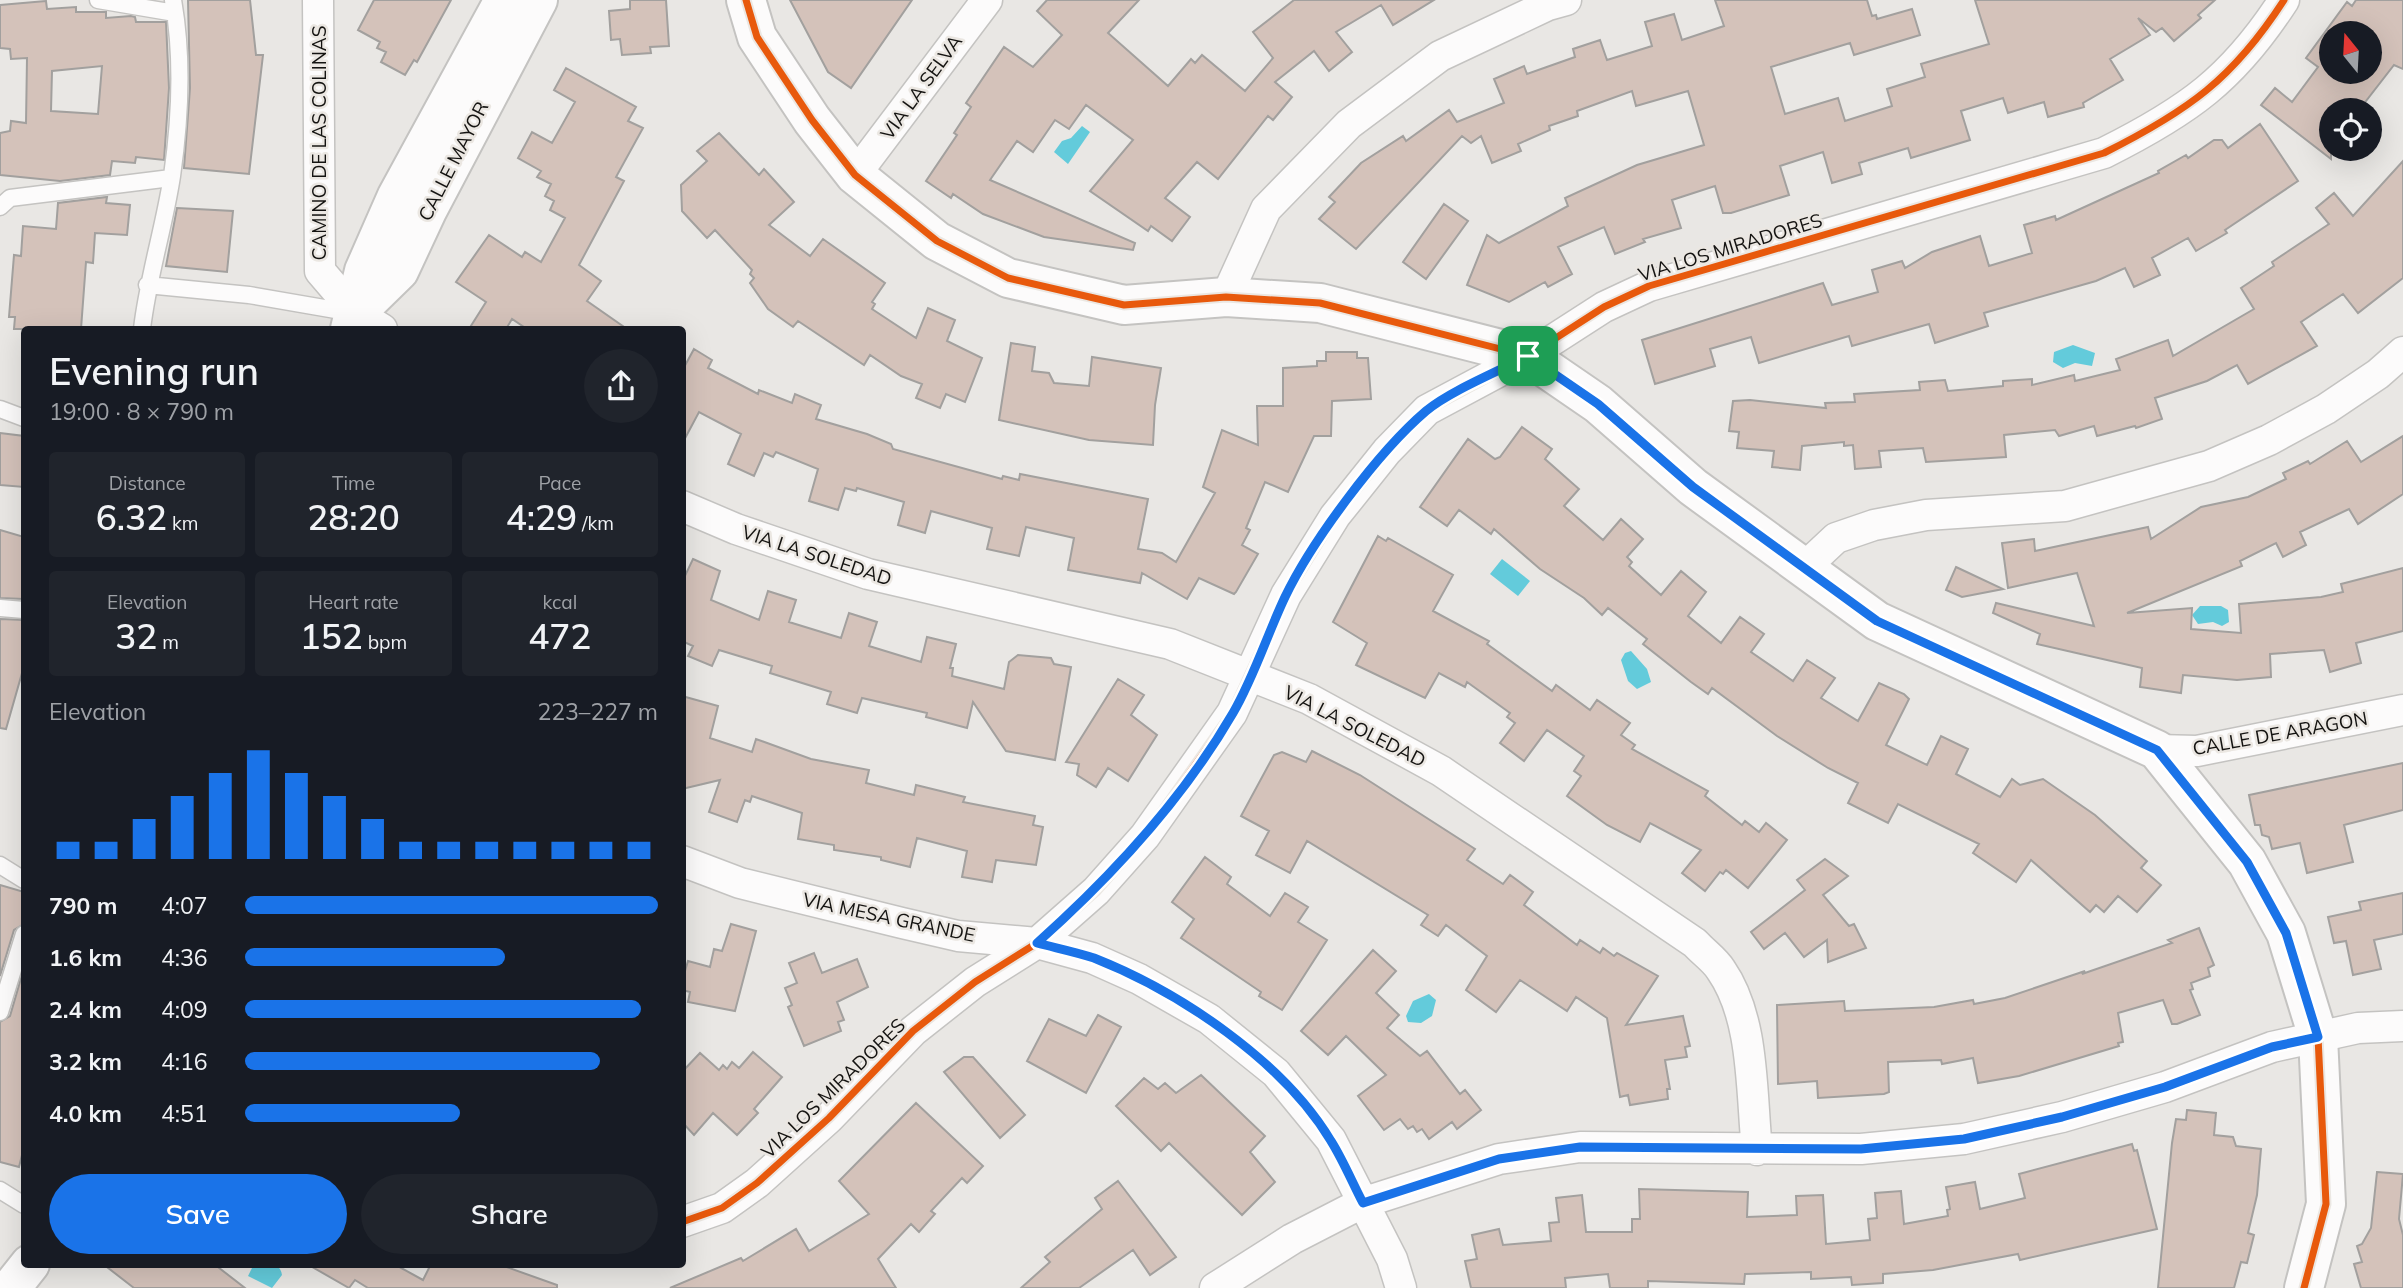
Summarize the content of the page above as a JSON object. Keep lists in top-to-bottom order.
{
  "streets": {
    "street": [
      "VIA LA SELVA",
      "CAMINO DE LAS COLINAS",
      "CALLE MAYOR",
      "VIA LOS MIRADORES",
      "VIA LA SOLEDAD",
      "CALLE DE ARAGON",
      "VIA MESA GRANDE"
    ]
  },
  "crossings": [
    ["CAMINO DE LAS COLINAS", "CALLE MAYOR"],
    ["VIA LOS MIRADORES", "VIA LA SOLEDAD"],
    ["VIA LOS MIRADORES", "VIA MESA GRANDE"]
  ],
  "north": "top",
  "page": {
    "heading": ["Evening run", "19:00 · 8 × 790 m"],
    "stats": [
      ["Distance", "6.32 km"],
      ["Time", "28:20"],
      ["Pace", "4:29 /km"],
      ["Elevation", "32 m"],
      ["Heart rate", "152 bpm"],
      ["kcal", "472"]
    ],
    "chart": ["Elevation", "223–227 m"],
    "list": [
      {
        "name": "790 m",
        "note": "4:07"
      },
      {
        "name": "1.6 km",
        "note": "4:36"
      },
      {
        "name": "2.4 km",
        "note": "4:09"
      },
      {
        "name": "3.2 km",
        "note": "4:16"
      },
      {
        "name": "4.0 km",
        "note": "4:51"
      }
    ],
    "buttons": ["Save", "Share"]
  }
}
